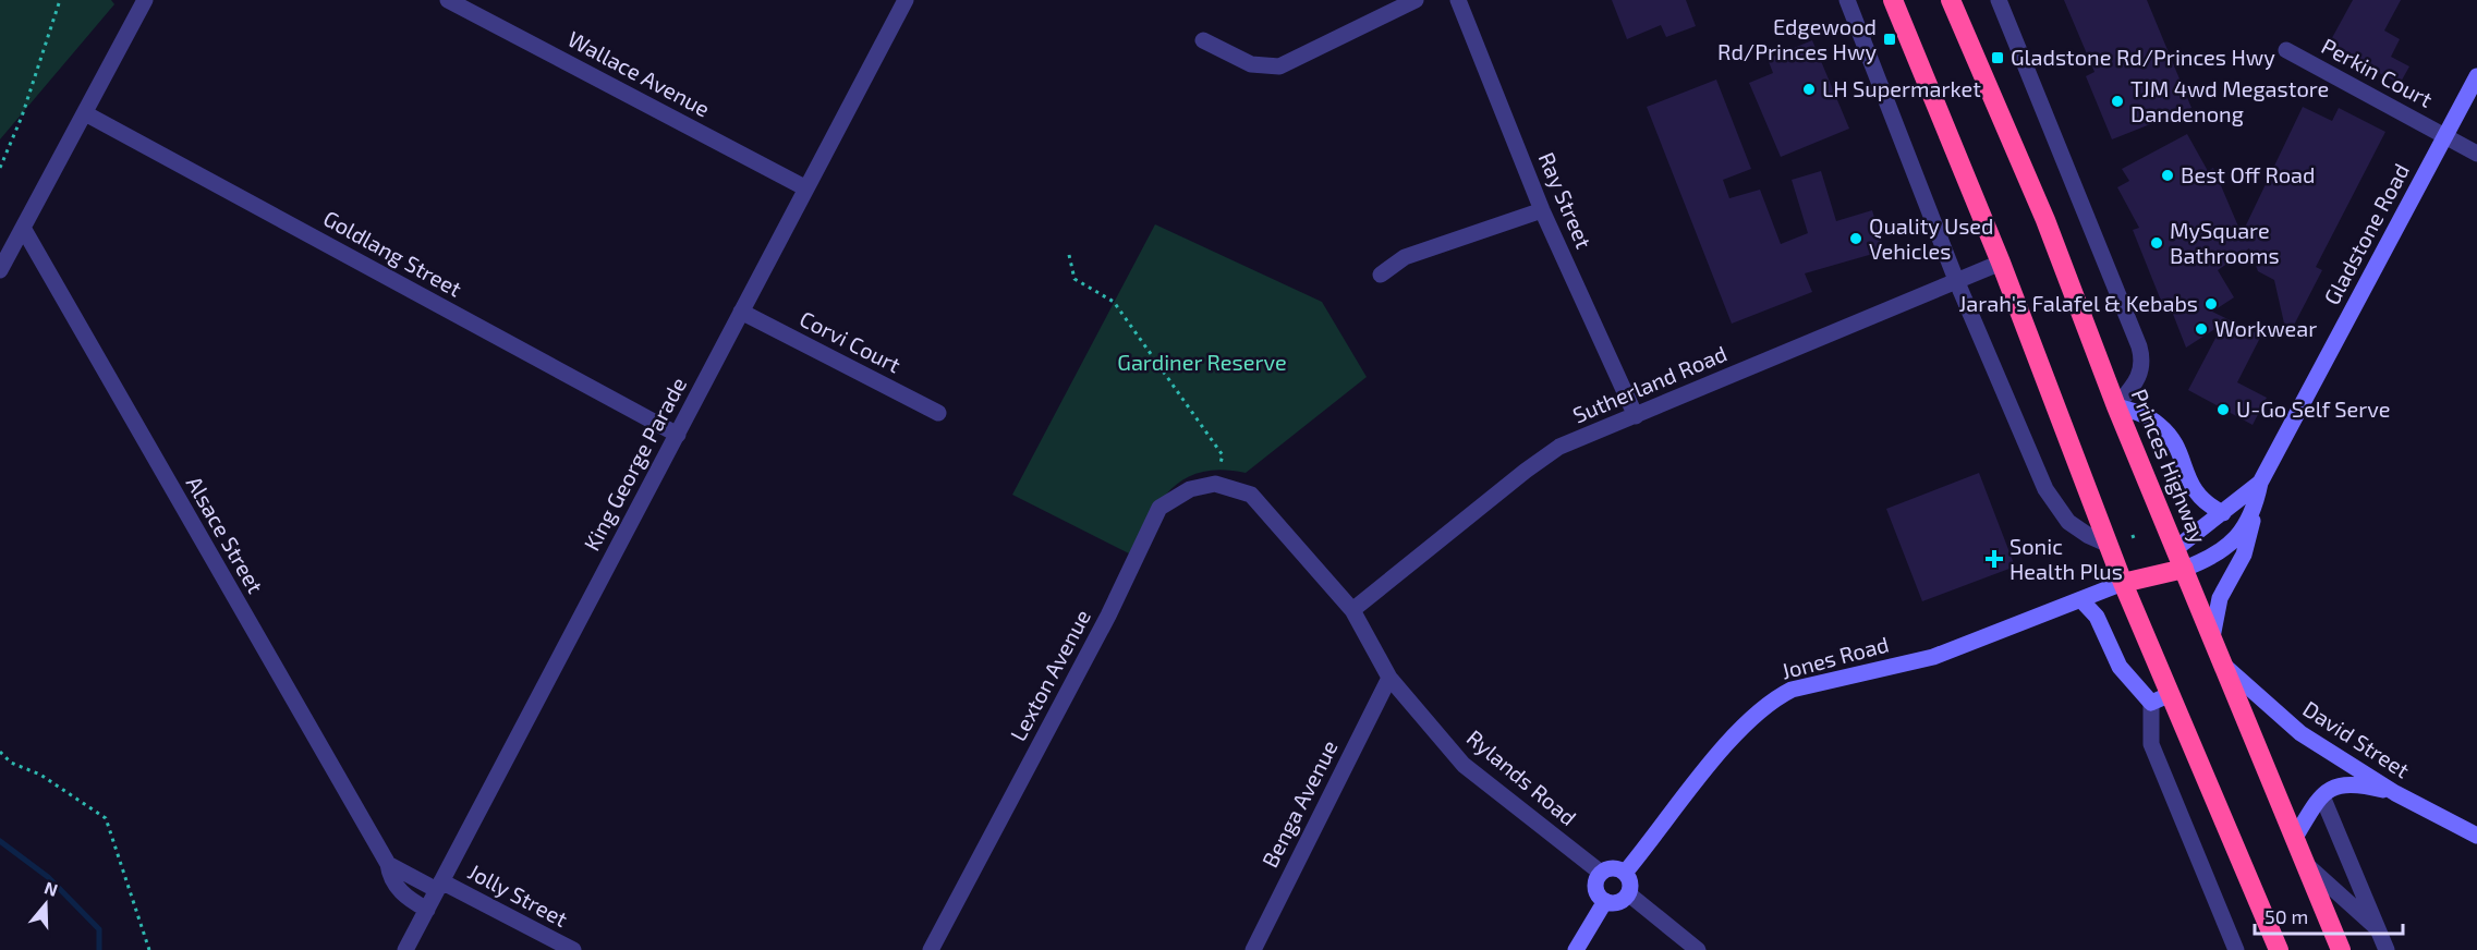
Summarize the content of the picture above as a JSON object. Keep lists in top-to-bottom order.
{
  "streets": {
    "highway": ["Princes Highway"],
    "main road": ["Gladstone Road", "Jones Road", "David Street"],
    "street": [
      "Perkin Court",
      "Wallace Avenue",
      "Ray Street",
      "Goldlang Street",
      "Corvi Court",
      "Sutherland Road",
      "King George Parade",
      "Alsace Street",
      "Lexton Avenue",
      "Rylands Road",
      "Benga Avenue",
      "Jolly Street"
    ]
  },
  "crossings": [
    ["Perkin Court", "Gladstone Road"],
    ["Wallace Avenue", "King George Parade"],
    ["Ray Street", "Sutherland Road"],
    ["Gladstone Road", "Princes Highway"],
    ["Goldlang Street", "King George Parade"],
    ["Corvi Court", "King George Parade"],
    ["Sutherland Road", "Rylands Road"],
    ["King George Parade", "Alsace Street"],
    ["King George Parade", "Jolly Street"],
    ["Princes Highway", "David Street"],
    ["Jones Road", "Rylands Road"],
    ["Lexton Avenue", "Rylands Road"],
    ["Rylands Road", "Benga Avenue"]
  ],
  "parks": ["Gardiner Reserve"],
  "places": {
    "transit": ["Edgewood Rd/Princes Hwy", "Gladstone Rd/Princes Hwy"],
    "other": [
      "LH Supermarket",
      "TJM 4wd Megastore Dandenong",
      "Best Off Road",
      "Quality Used Vehicles",
      "MySquare Bathrooms",
      "Jarah's Falafel & Kebabs",
      "Workwear",
      "U-Go Self Serve"
    ],
    "health": ["Sonic Health Plus"]
  },
  "scale_bar": "50 m",
  "north": "top"
}
